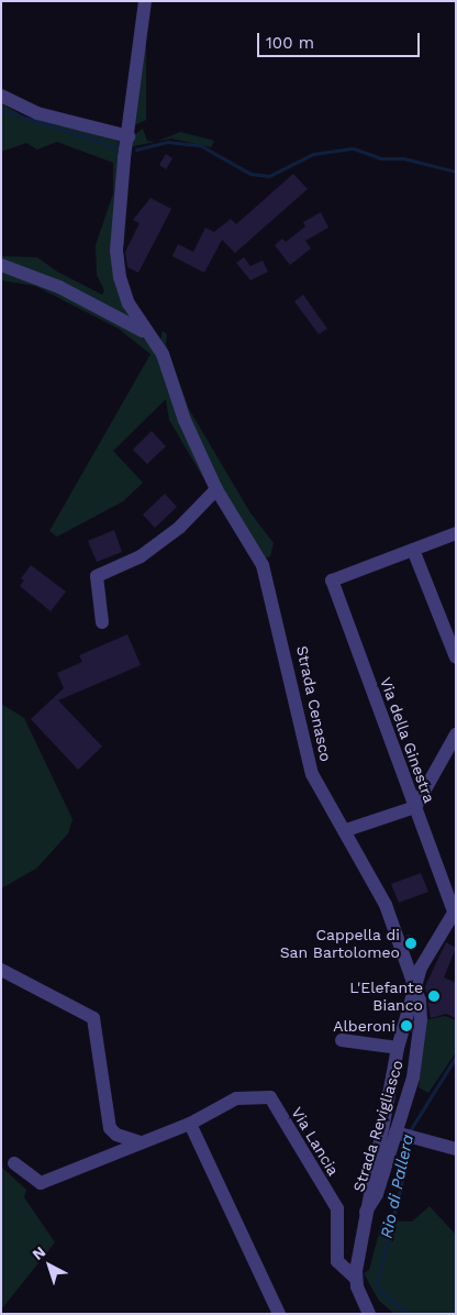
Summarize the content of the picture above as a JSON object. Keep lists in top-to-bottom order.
{
  "streets": {
    "street": [
      "Strada Cenasco",
      "Via della Ginestra",
      "Strada Revigliasco",
      "Via Lancia"
    ]
  },
  "crossings": [
    ["Strada Cenasco", "Strada Revigliasco"],
    ["Via della Ginestra", "Strada Revigliasco"],
    ["Strada Revigliasco", "Via Lancia"]
  ],
  "water": ["Rio di Pallera"],
  "places": ["Cappella di San Bartolomeo", "L'Elefante Bianco", "Alberoni"],
  "scale_bar": "100 m",
  "north": "top left"
}
